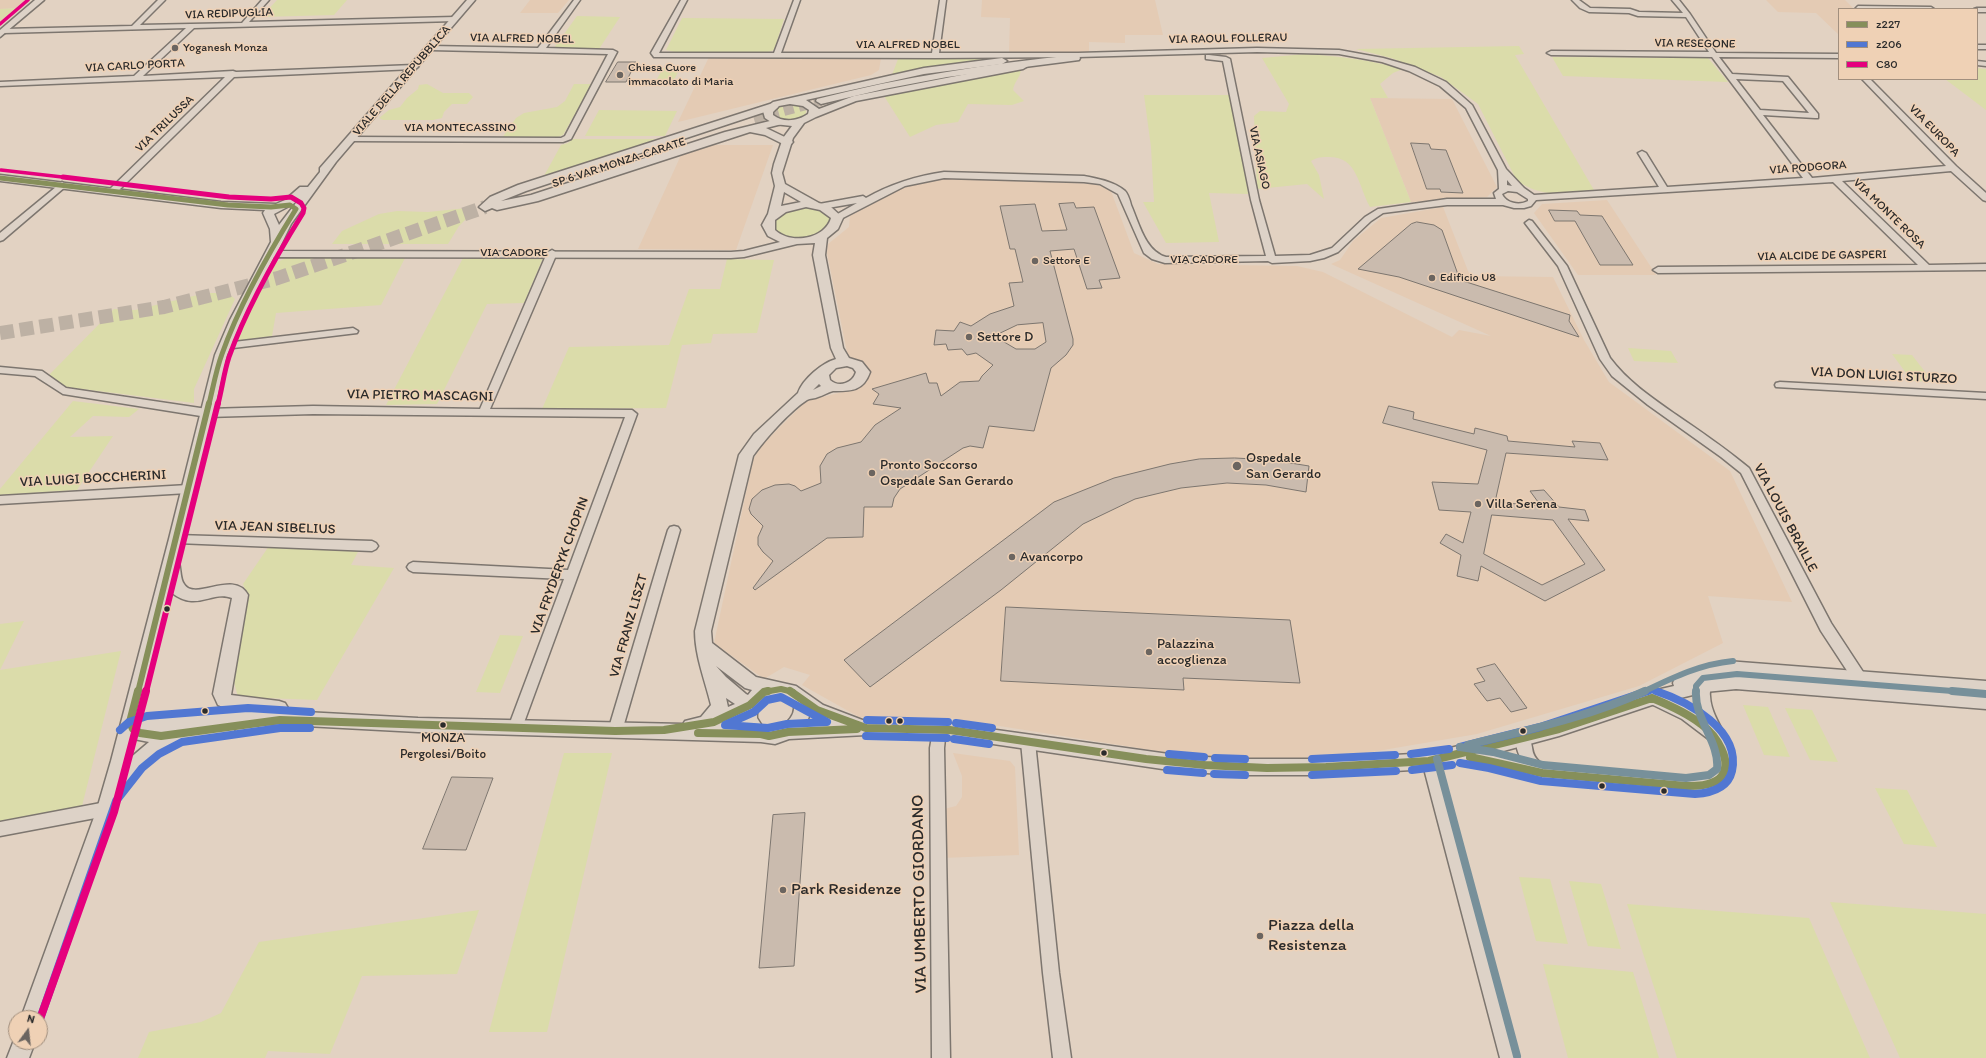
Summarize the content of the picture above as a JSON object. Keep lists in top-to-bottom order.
{
  "streets": {
    "main road": ["SP 6 VAR MONZA-CARATE"],
    "street": [
      "VIA REDIPUGLIA",
      "VIA ALFRED NOBEL",
      "VIA RAOUL FOLLERAU",
      "VIA RESEGONE",
      "VIA CARLO PORTA",
      "VIALE DELLA REPUBBLICA",
      "VIA TRILUSSA",
      "VIA MONTECASSINO",
      "VIA EUROPA",
      "VIA ASIAGO",
      "VIA PODGORA",
      "VIA MONTE ROSA",
      "VIA CADORE",
      "VIA ALCIDE DE GASPERI",
      "VIA DON LUIGI STURZO",
      "VIA PIETRO MASCAGNI",
      "VIA LUIGI BOCCHERINI",
      "VIA LOUIS BRAILLE",
      "VIA JEAN SIBELIUS",
      "VIA FRYDERYK CHOPIN",
      "VIA FRANZ LISZT",
      "VIA UMBERTO GIORDANO"
    ]
  },
  "crossings": [
    ["VIA REDIPUGLIA", "VIALE DELLA REPUBBLICA"],
    ["VIA ALFRED NOBEL", "VIA RAOUL FOLLERAU"],
    ["VIA ALFRED NOBEL", "VIALE DELLA REPUBBLICA"],
    ["VIA ALFRED NOBEL", "VIA MONTECASSINO"],
    ["VIA ALFRED NOBEL", "VIA ASIAGO"],
    ["VIA RAOUL FOLLERAU", "VIA PODGORA"],
    ["VIA RAOUL FOLLERAU", "VIA CADORE"],
    ["VIA CARLO PORTA", "VIALE DELLA REPUBBLICA"],
    ["VIA CARLO PORTA", "VIA TRILUSSA"],
    ["VIALE DELLA REPUBBLICA", "VIA MONTECASSINO"],
    ["VIALE DELLA REPUBBLICA", "VIA CADORE"],
    ["VIALE DELLA REPUBBLICA", "VIA PIETRO MASCAGNI"],
    ["VIALE DELLA REPUBBLICA", "VIA LUIGI BOCCHERINI"],
    ["VIALE DELLA REPUBBLICA", "VIA JEAN SIBELIUS"],
    ["VIA EUROPA", "VIA PODGORA"],
    ["VIA ASIAGO", "VIA CADORE"],
    ["VIA PODGORA", "VIA MONTE ROSA"],
    ["VIA PODGORA", "VIA CADORE"],
    ["VIA MONTE ROSA", "VIA ALCIDE DE GASPERI"],
    ["VIA PIETRO MASCAGNI", "VIA FRYDERYK CHOPIN"]
  ],
  "places": [
    "Yoganesh Monza",
    "Chiesa Cuore immacolato di Maria",
    "Settore E",
    "Edificio U8",
    "Settore D",
    "Ospedale San Gerardo",
    "Pronto Soccorso Ospedale San Gerardo",
    "Villa Serena",
    "Avancorpo",
    "Palazzina accoglienza",
    "MONZA Pergolesi/Boito",
    "Park Residenze",
    "Piazza della Resistenza"
  ],
  "lines": ["transit line C80", "transit line z227", "transit line z206"],
  "legend": ["z227", "z206", "C80"],
  "north": "top"
}
